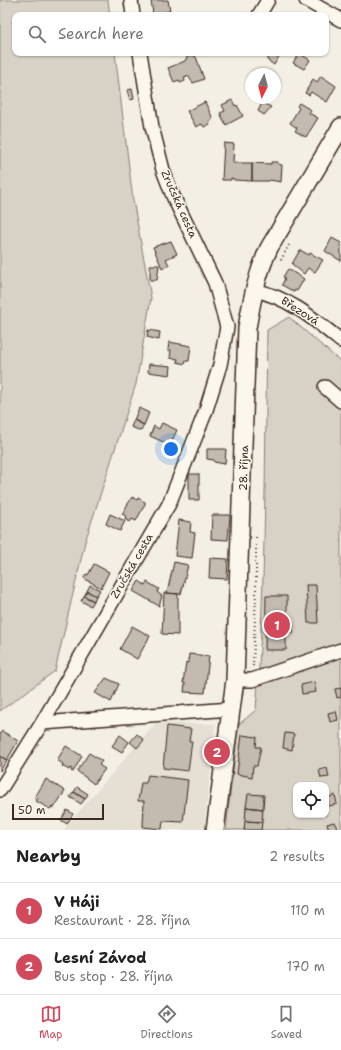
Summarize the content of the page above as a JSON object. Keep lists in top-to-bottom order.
{
  "streets": {
    "main road": ["28. října"],
    "street": ["Zručská cesta", "Březová"]
  },
  "crossings": [
    ["Březová", "28. října"]
  ],
  "scale_bar": "50 m",
  "north": "bottom",
  "page": {
    "search": "Search here",
    "pins": ["1", "2"],
    "scale": "50 m",
    "heading": ["Nearby", "2 results"],
    "list": [
      {
        "mark": "1",
        "name": "V Háji",
        "note": "Restaurant · 28. října",
        "value": "110 m"
      },
      {
        "mark": "2",
        "name": "Lesní Závod",
        "note": "Bus stop · 28. října",
        "value": "170 m"
      }
    ],
    "nav": ["Map", "Directions", "Saved"]
  }
}
